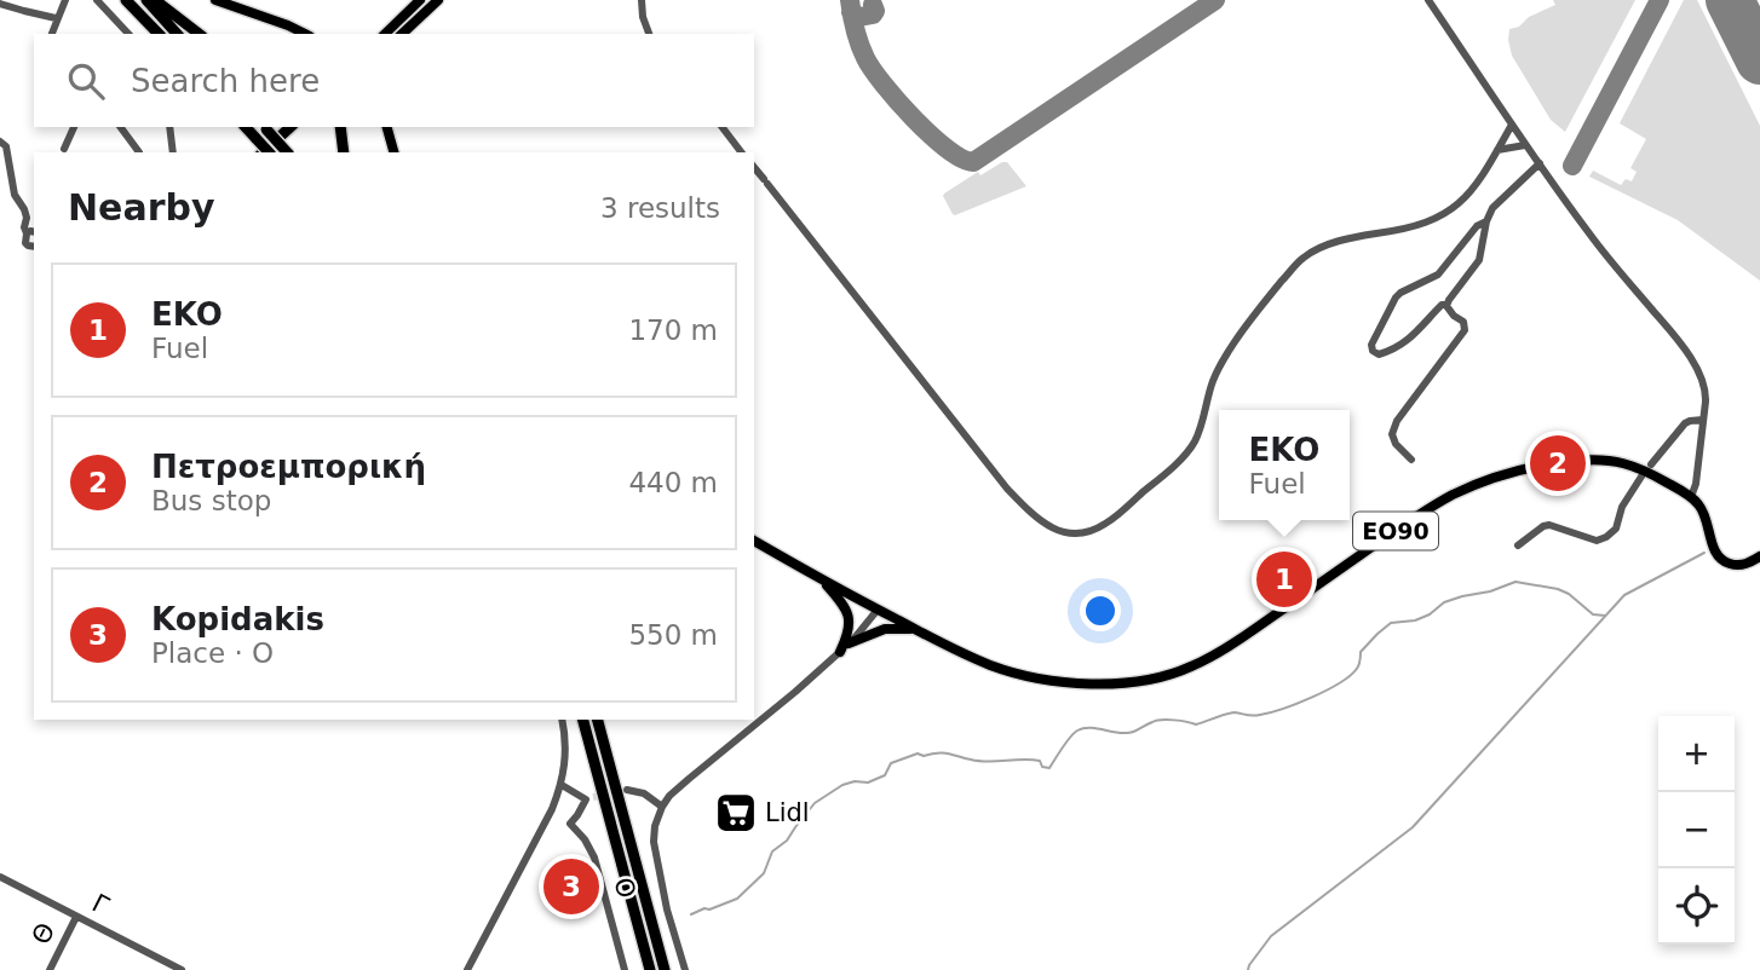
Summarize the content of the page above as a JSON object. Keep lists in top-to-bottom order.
{
  "streets": {
    "main road": ["ΕΟ90"],
    "street": ["Ο", "Γ", "Θ"]
  },
  "crossings": [
    ["Γ", "Θ"]
  ],
  "places": {
    "supermarket": ["Lidl"]
  },
  "page": {
    "search": "Search here",
    "heading": ["Nearby", "3 results"],
    "list": [
      {
        "mark": "1",
        "name": "EKO",
        "note": "Fuel",
        "value": "170 m"
      },
      {
        "mark": "2",
        "name": "Πετροεμπορική",
        "note": "Bus stop",
        "value": "440 m"
      },
      {
        "mark": "3",
        "name": "Kopidakis",
        "note": "Place · Ο",
        "value": "550 m"
      }
    ],
    "popup": ["EKO", "Fuel"],
    "pins": ["2", "1", "3"],
    "map_buttons": ["+", "−"]
  }
}
